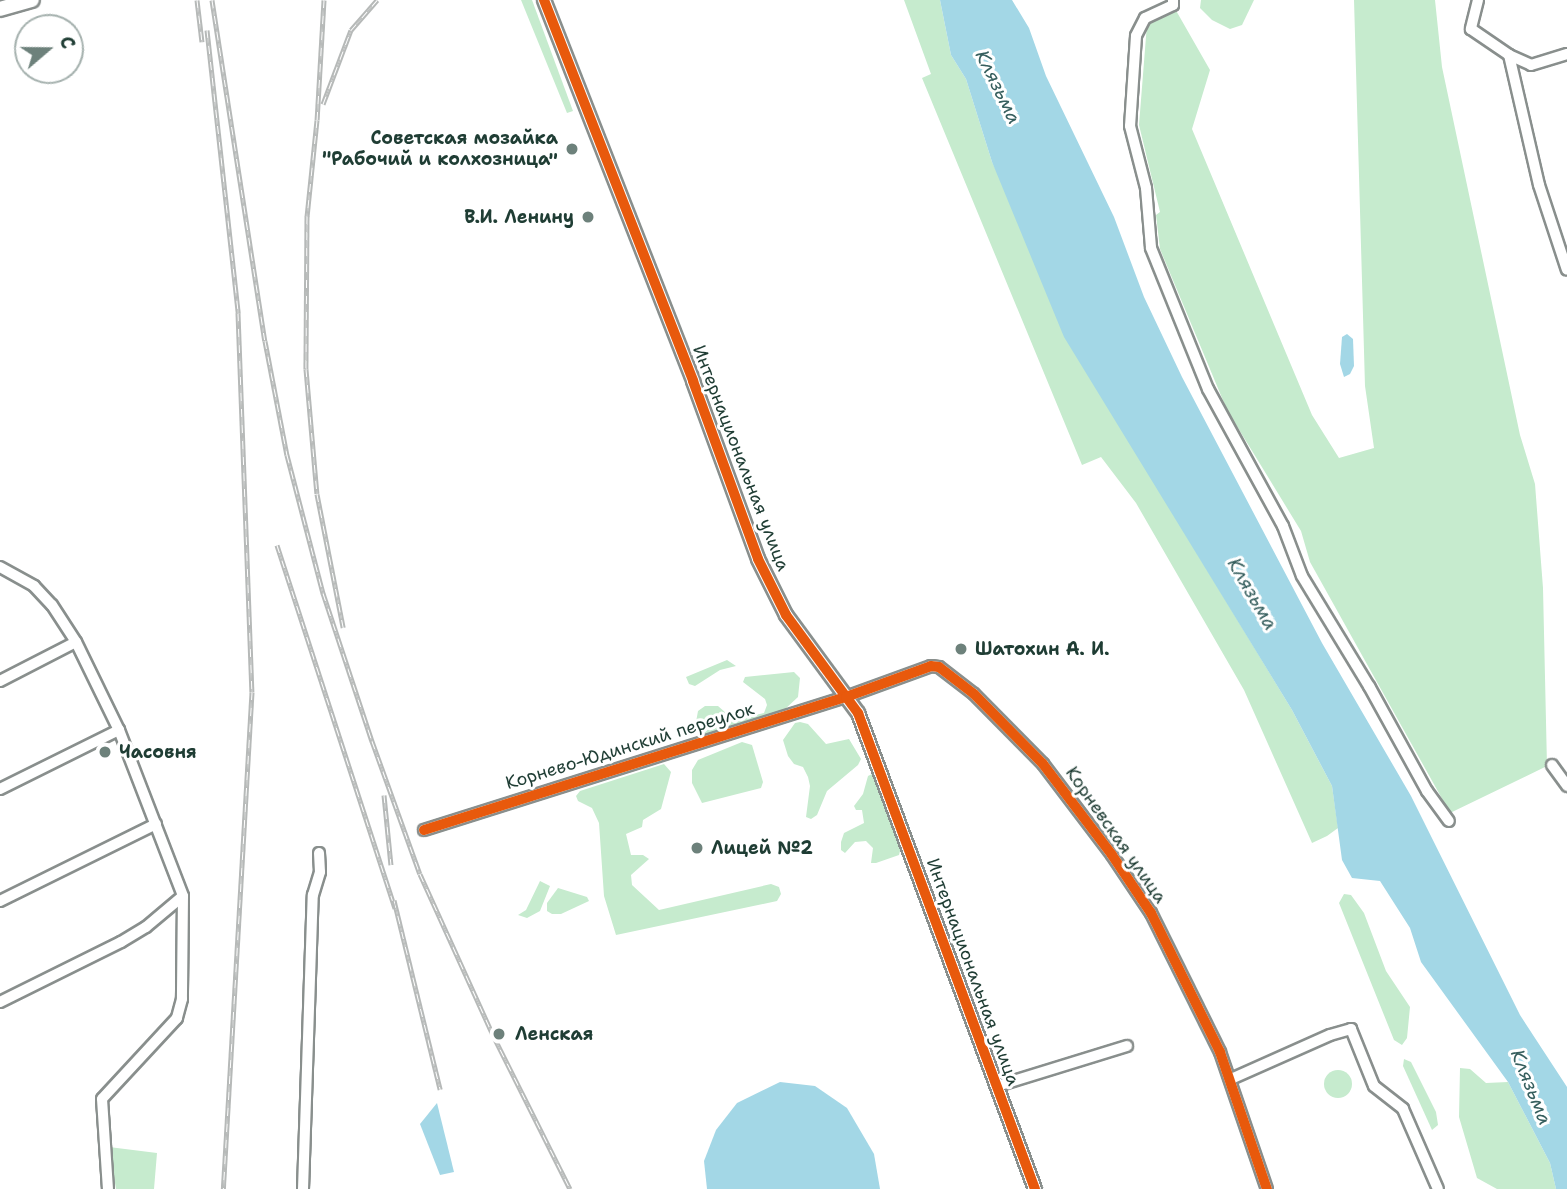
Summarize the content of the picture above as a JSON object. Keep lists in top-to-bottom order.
{
  "streets": {
    "street": ["Интернациональная улица", "Корнево-Юдинский переулок", "Корневская улица"]
  },
  "crossings": [
    ["Интернациональная улица", "Корнево-Юдинский переулок"],
    ["Интернациональная улица", "Корневская улица"],
    ["Корнево-Юдинский переулок", "Корневская улица"]
  ],
  "water": ["Клязьма"],
  "places": [
    "Советская мозайка \"Рабочий и колхозница\"",
    "В.И. Ленину",
    "Шатохин А. И.",
    "Часовня",
    "Лицей №2",
    "Ленская"
  ],
  "north": "right"
}
